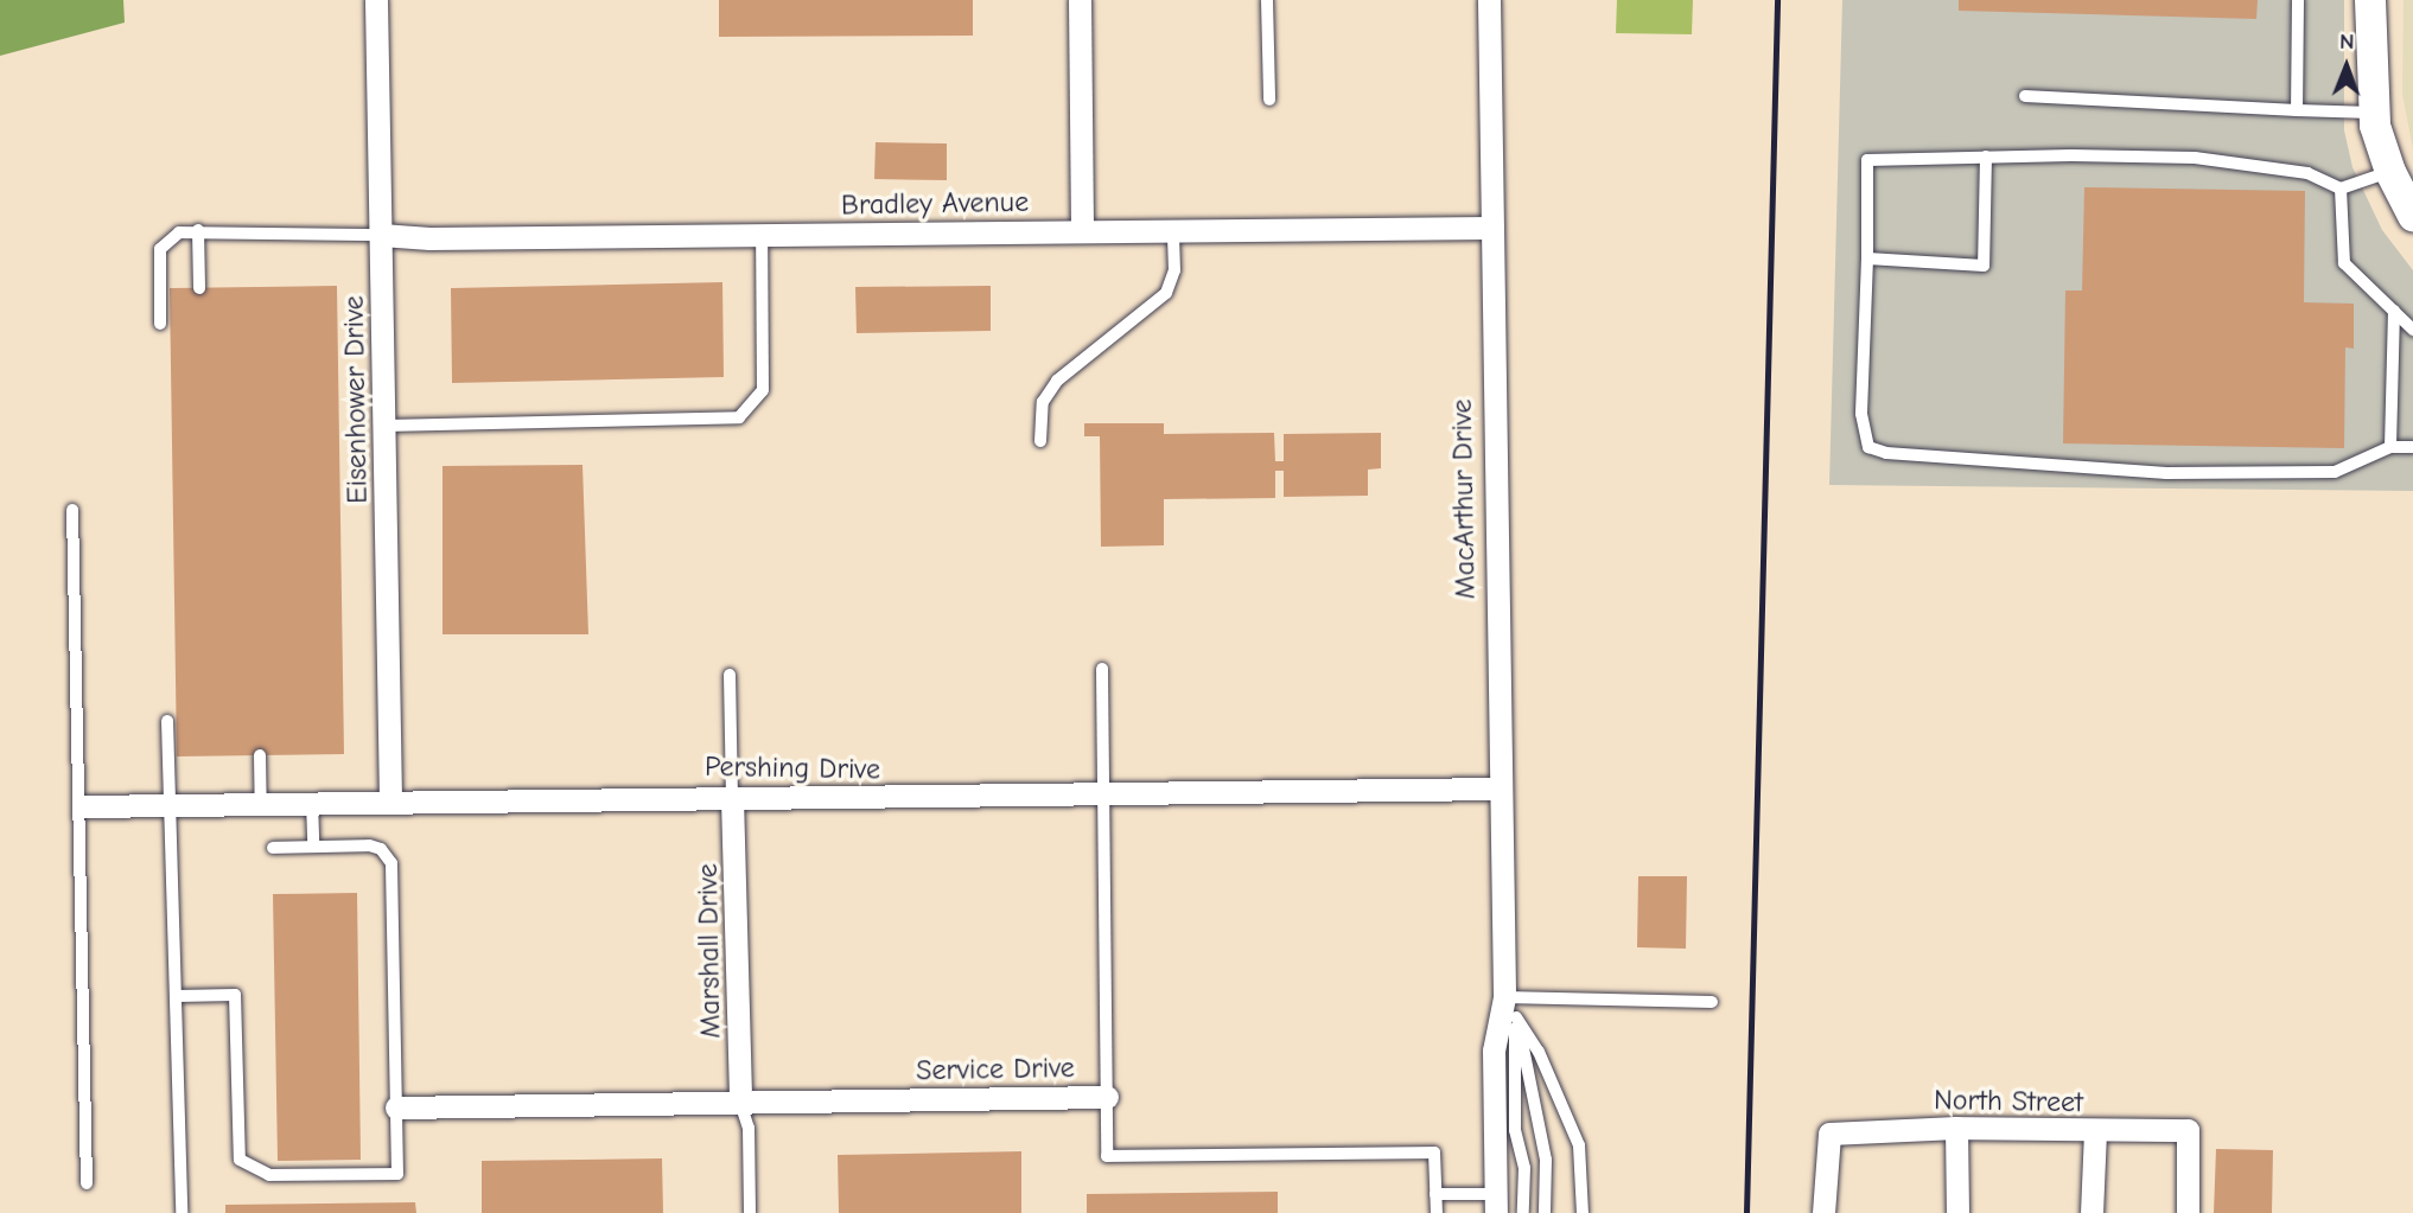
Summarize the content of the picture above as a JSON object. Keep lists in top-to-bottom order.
{
  "streets": {
    "street": [
      "Bradley Avenue",
      "Eisenhower Drive",
      "MacArthur Drive",
      "Pershing Drive",
      "Marshall Drive",
      "Service Drive",
      "North Street"
    ]
  },
  "crossings": [
    ["Bradley Avenue", "Eisenhower Drive"],
    ["Bradley Avenue", "MacArthur Drive"],
    ["Eisenhower Drive", "Pershing Drive"],
    ["MacArthur Drive", "Pershing Drive"],
    ["Pershing Drive", "Marshall Drive"],
    ["Marshall Drive", "Service Drive"]
  ],
  "north": "top"
}
